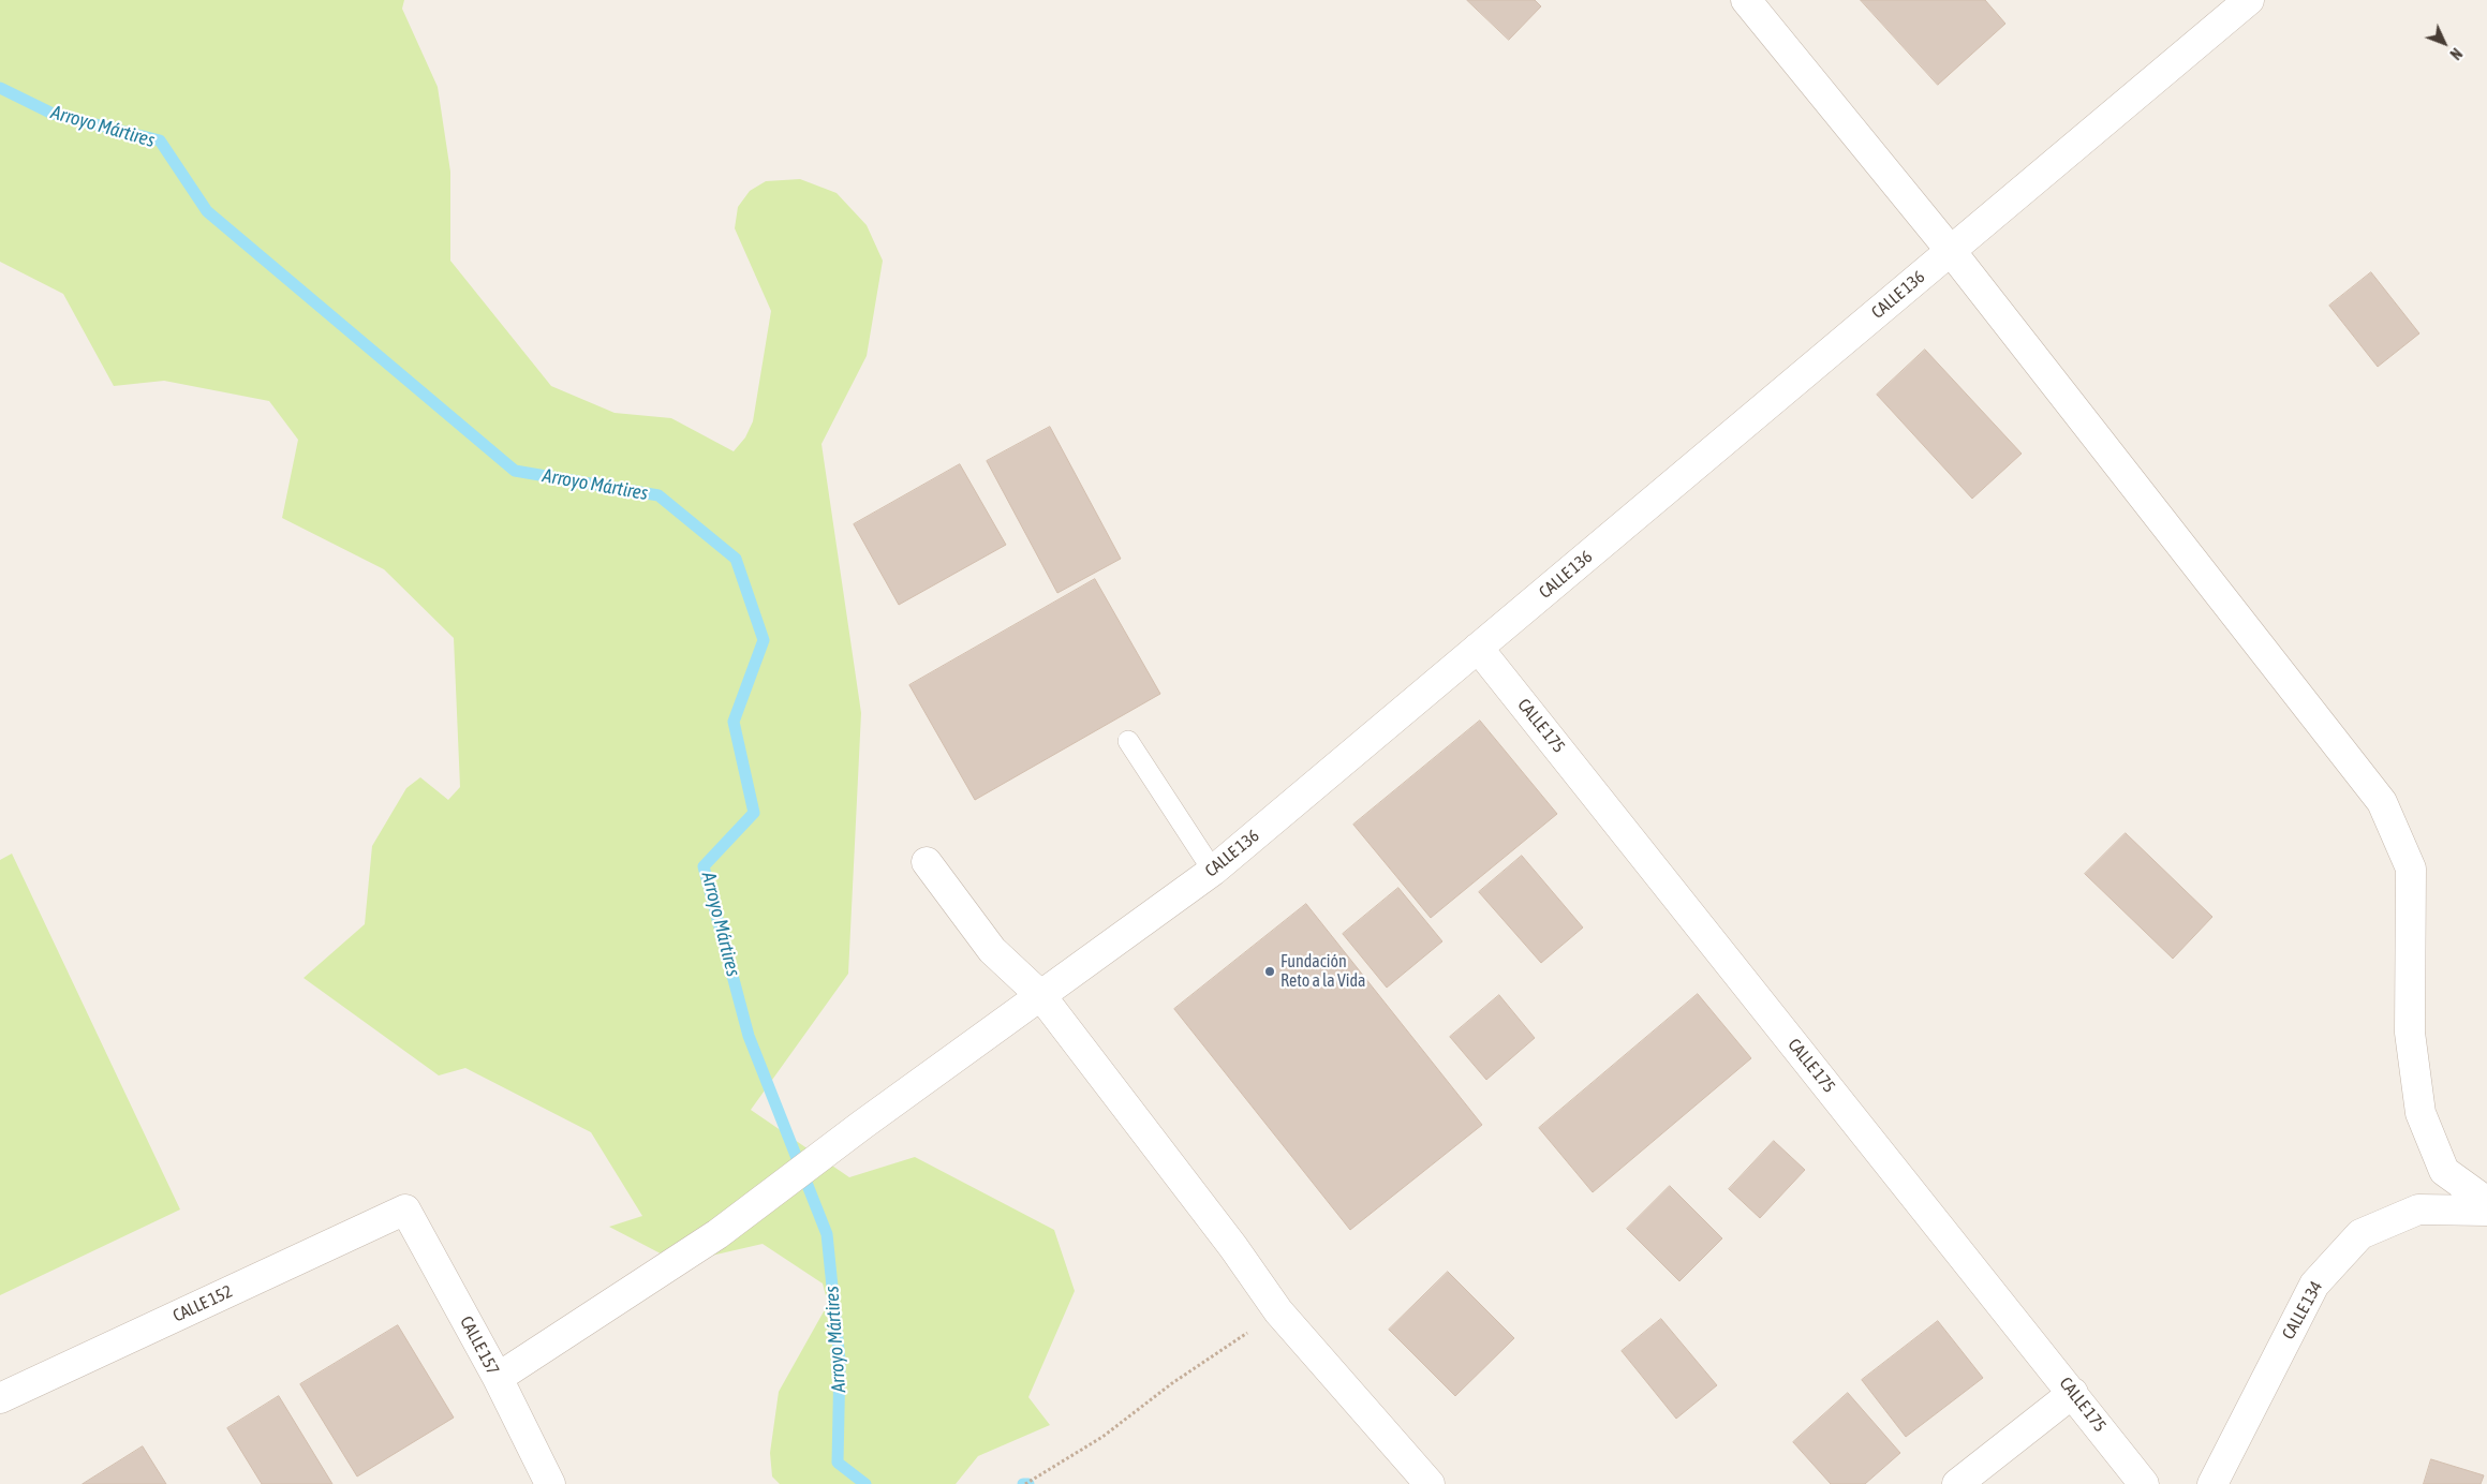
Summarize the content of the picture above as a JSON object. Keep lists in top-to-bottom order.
{
  "streets": {
    "street": [
      "CALLE 136",
      "CALLE 175",
      "CALLE 152",
      "CALLE 134",
      "CALLE 157"
    ]
  },
  "crossings": [
    ["CALLE 136", "CALLE 175"],
    ["CALLE 136", "CALLE 157"],
    ["CALLE 152", "CALLE 157"]
  ],
  "water": ["Arroyo Mártires"],
  "places": ["Fundación Reto a la Vida"],
  "north": "bottom right"
}
